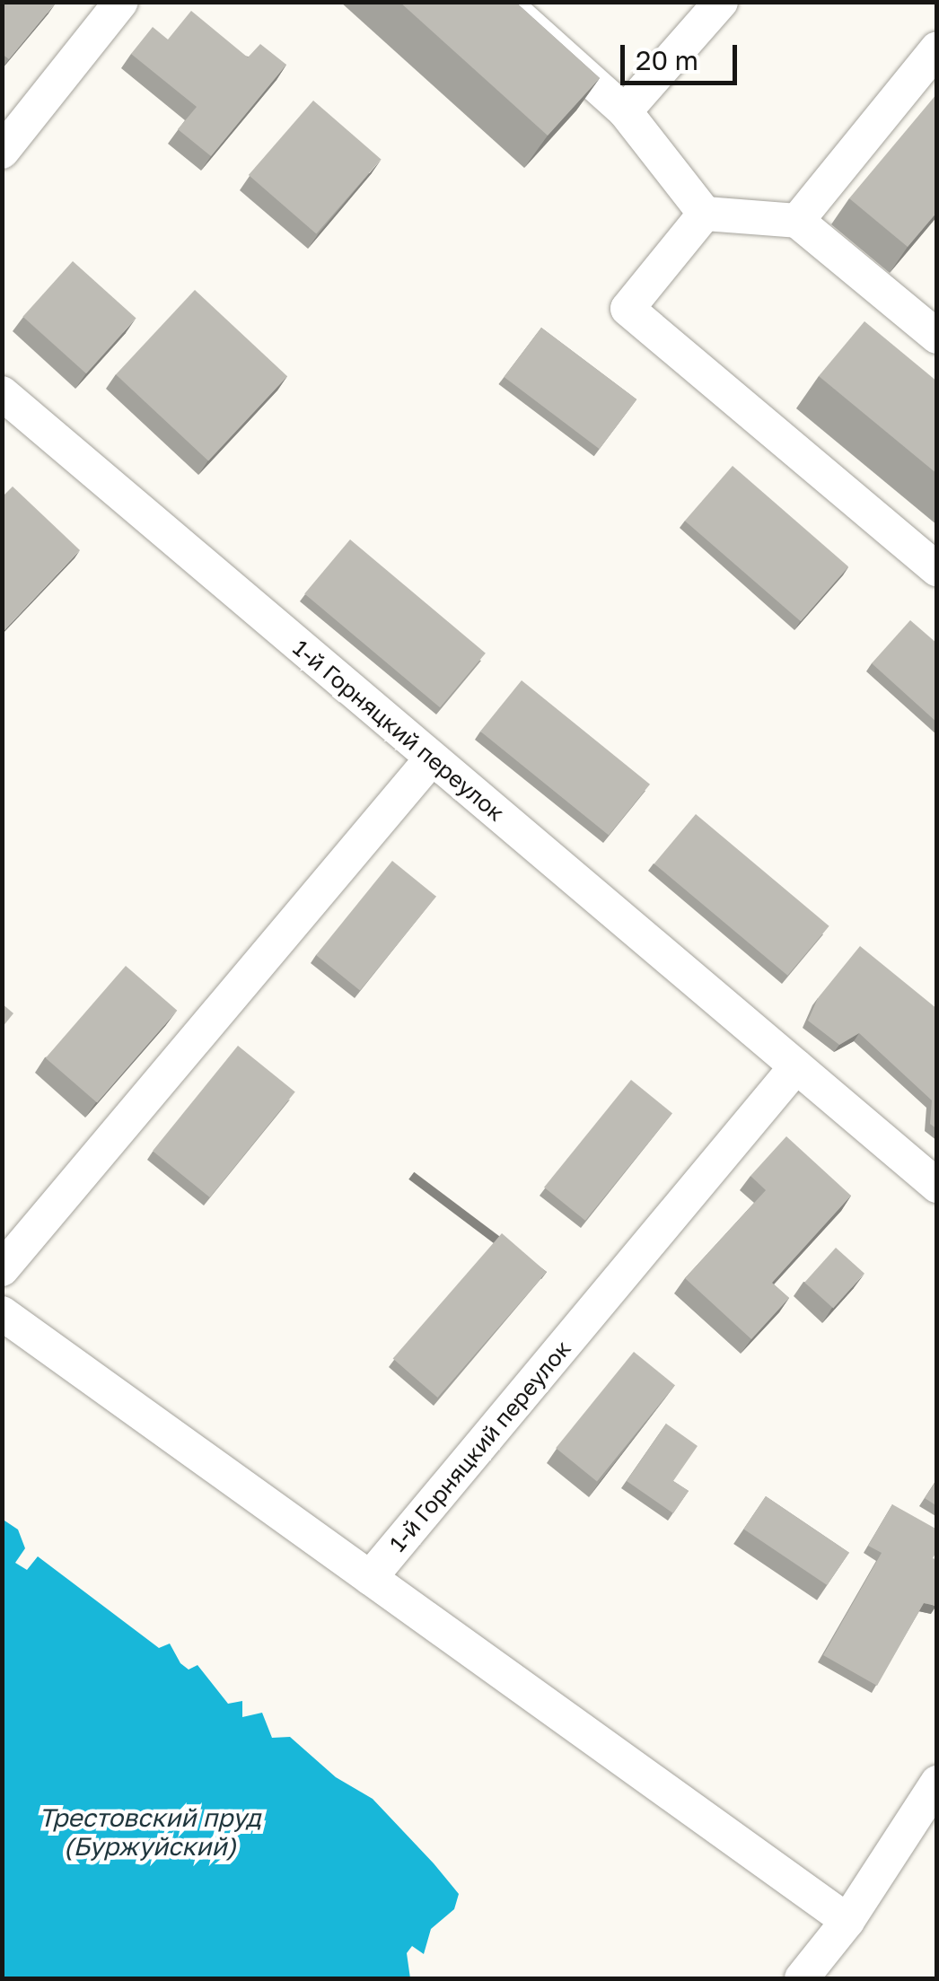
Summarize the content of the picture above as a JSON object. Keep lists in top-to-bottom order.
{
  "streets": {
    "street": ["1-й Горняцкий переулок"]
  },
  "water": ["Трестовский пруд (Буржуйский)"],
  "scale_bar": "20 m"
}
